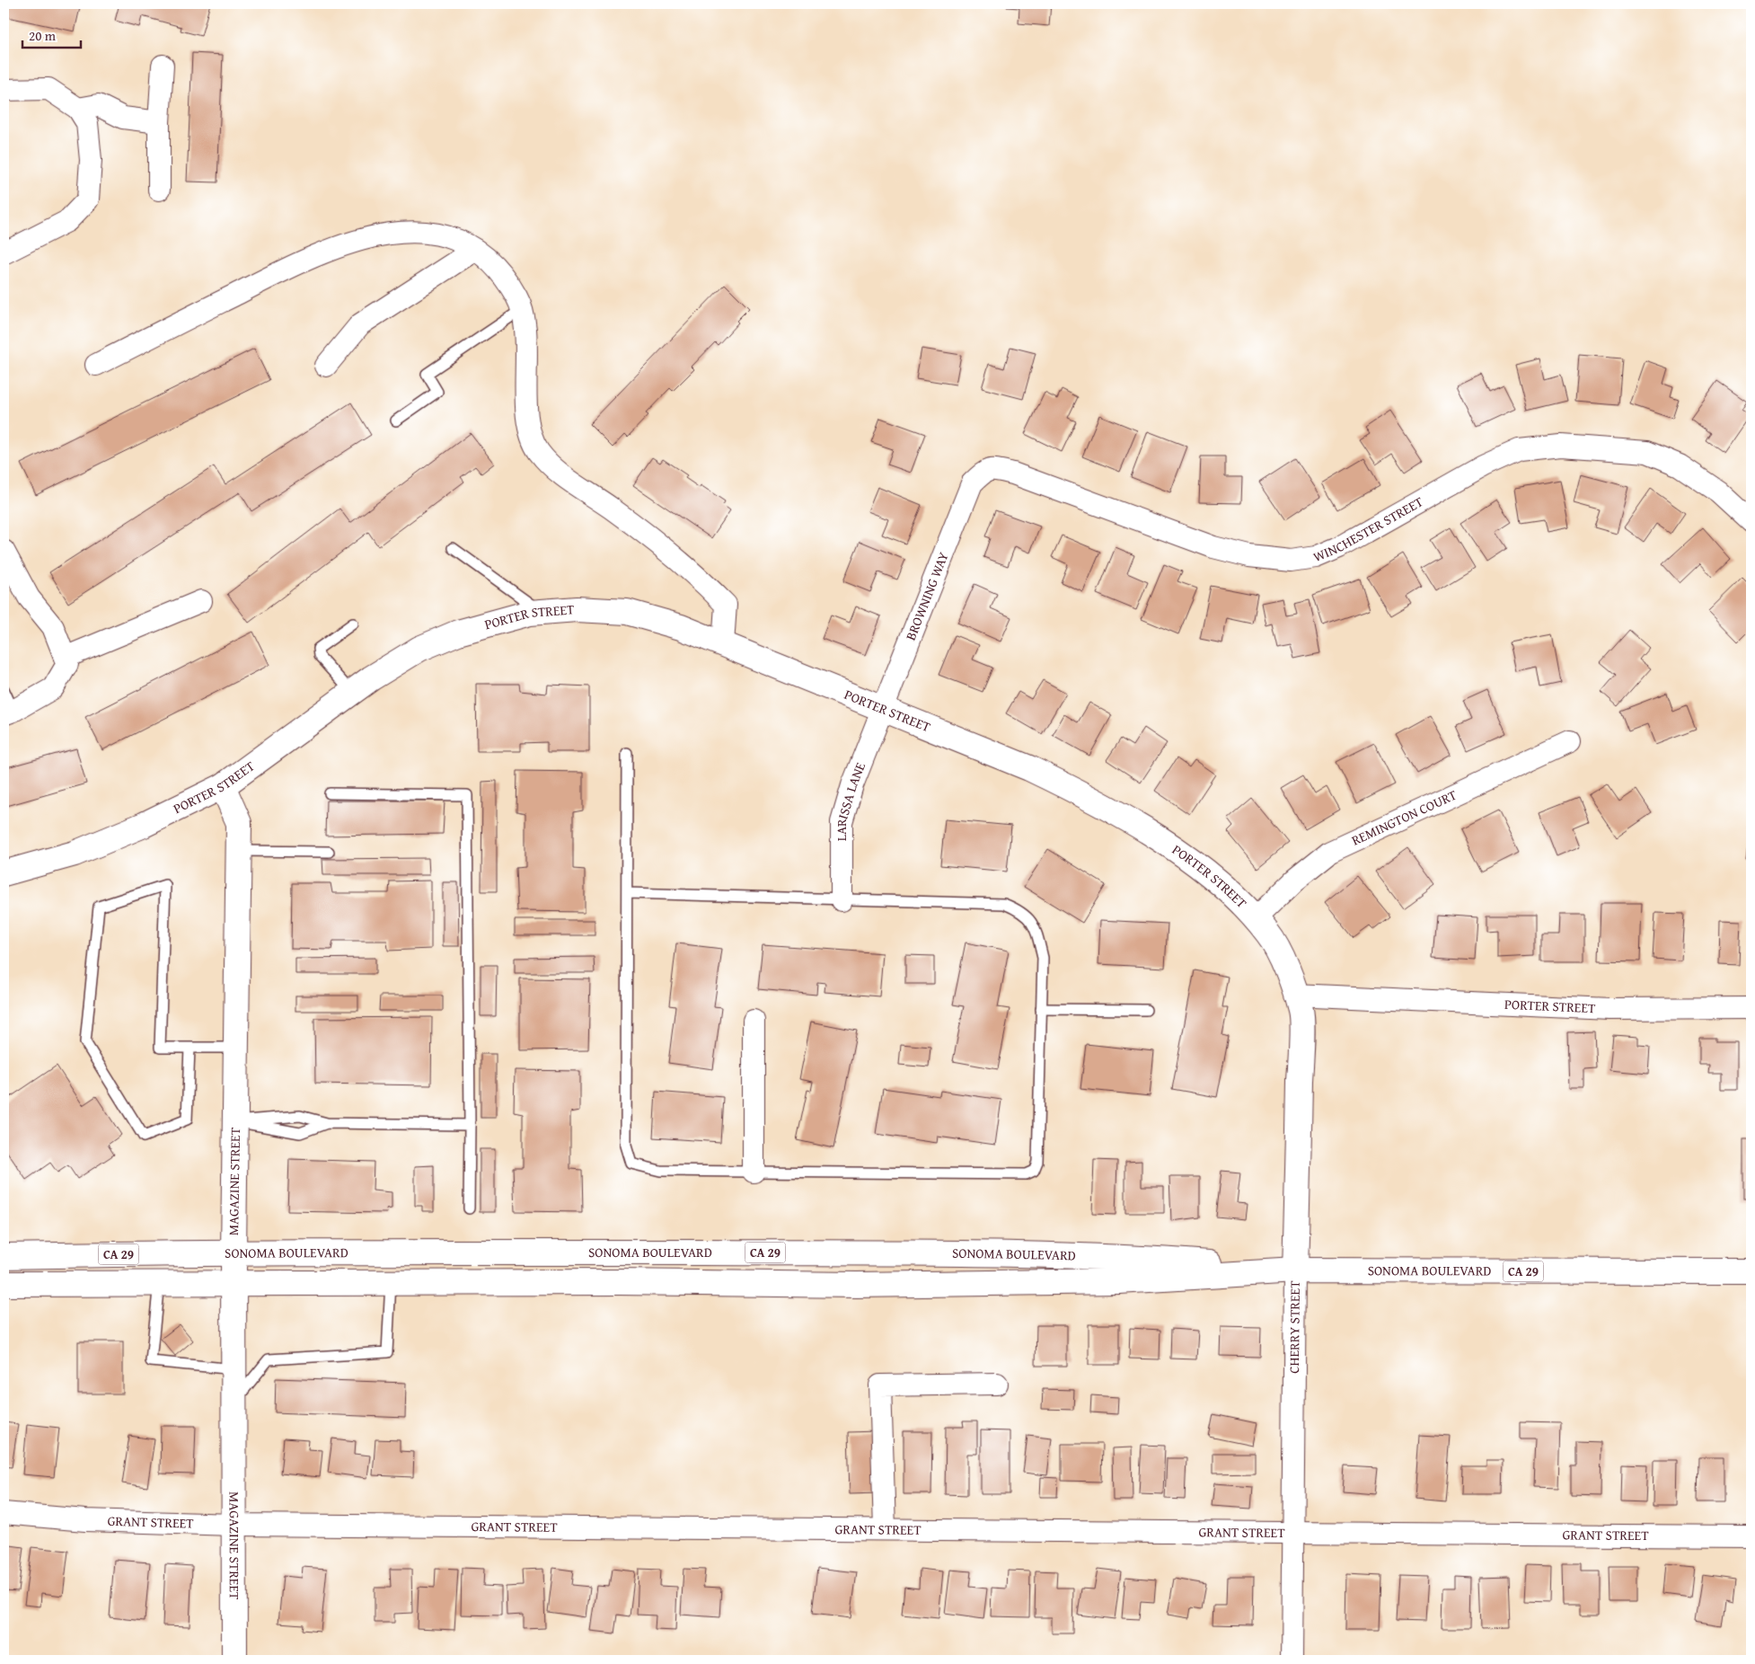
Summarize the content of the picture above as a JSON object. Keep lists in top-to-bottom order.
{
  "streets": {
    "main road": [
      "PORTER STREET",
      "MAGAZINE STREET",
      "SONOMA BOULEVARD",
      "CA 29",
      "CHERRY STREET"
    ],
    "street": [
      "WINCHESTER STREET",
      "BROWNING WAY",
      "LARISSA LANE",
      "REMINGTON COURT",
      "GRANT STREET"
    ]
  },
  "crossings": [
    ["WINCHESTER STREET", "BROWNING WAY"],
    ["BROWNING WAY", "PORTER STREET"],
    ["BROWNING WAY", "LARISSA LANE"],
    ["PORTER STREET", "LARISSA LANE"],
    ["PORTER STREET", "REMINGTON COURT"],
    ["PORTER STREET", "MAGAZINE STREET"],
    ["PORTER STREET", "CHERRY STREET"],
    ["MAGAZINE STREET", "SONOMA BOULEVARD"],
    ["MAGAZINE STREET", "GRANT STREET"],
    ["SONOMA BOULEVARD", "CHERRY STREET"],
    ["CHERRY STREET", "GRANT STREET"]
  ],
  "scale_bar": "20 m"
}
